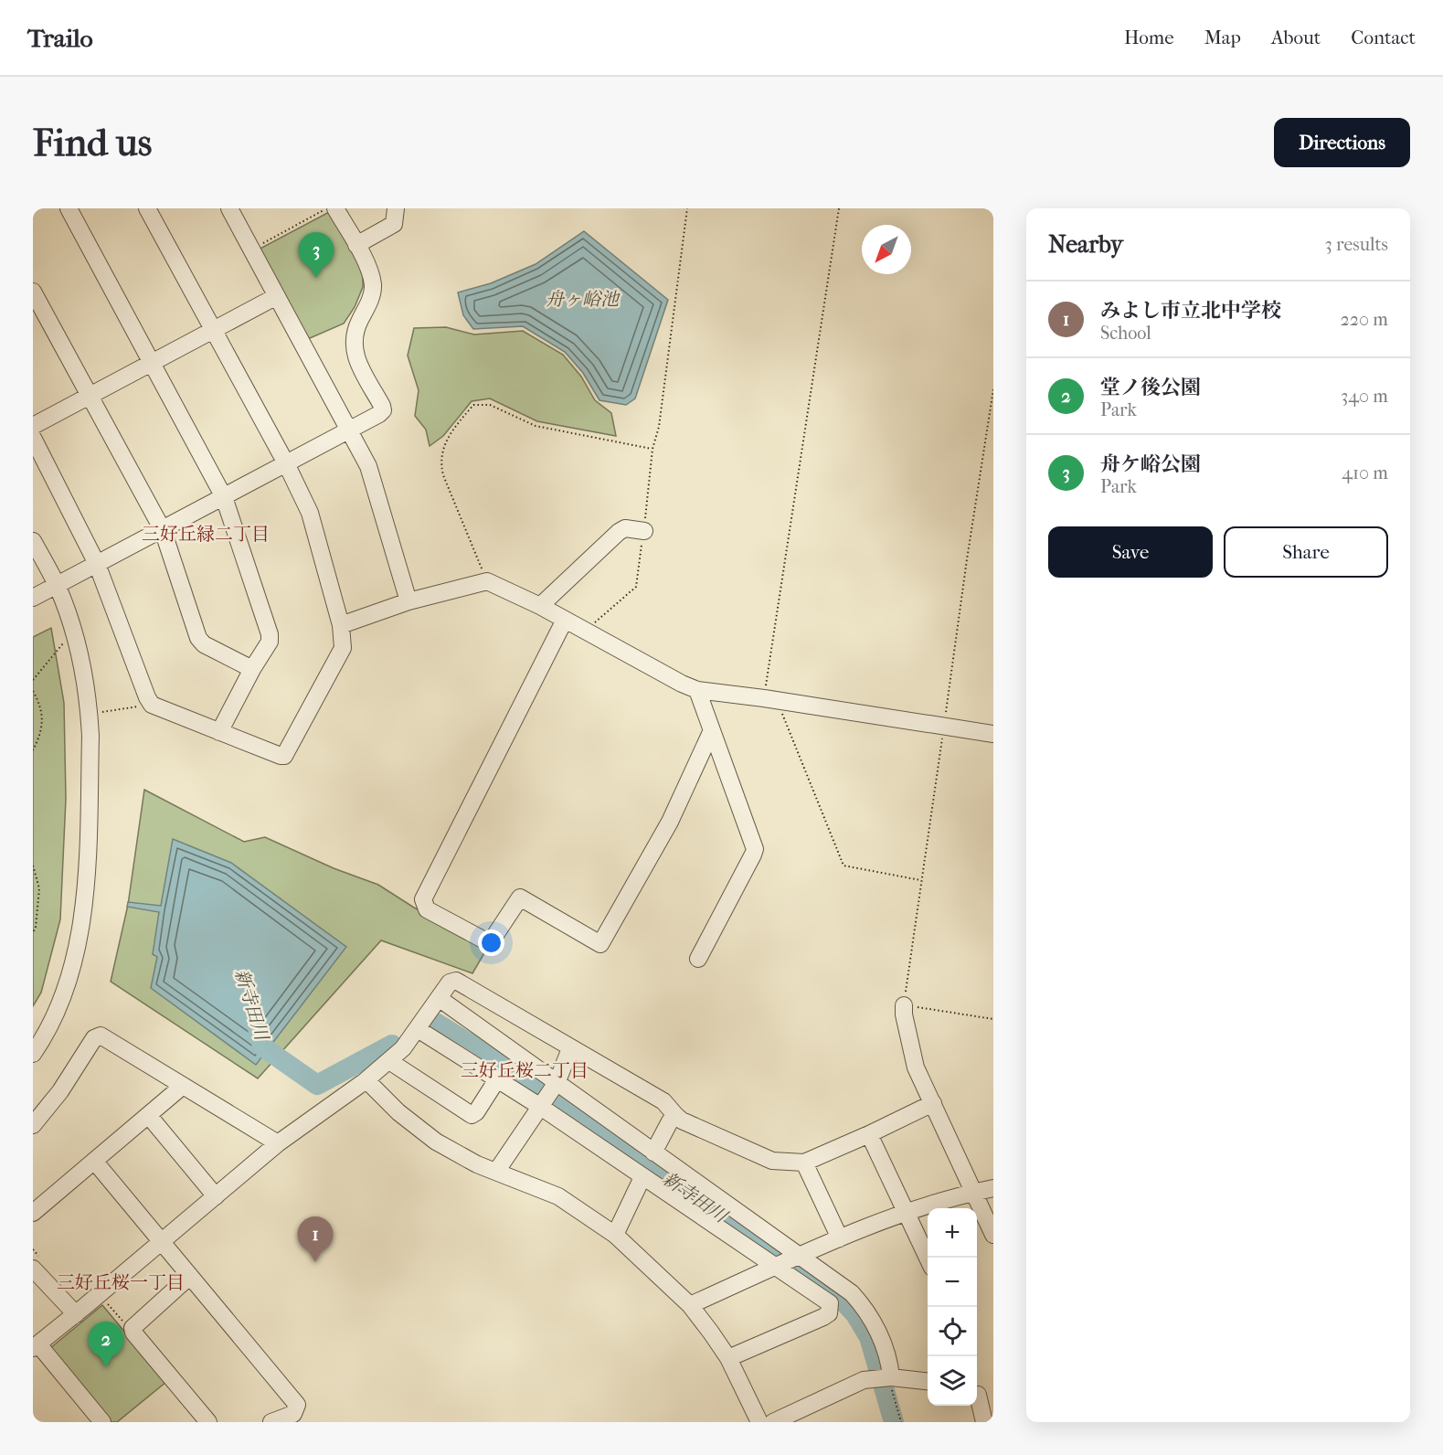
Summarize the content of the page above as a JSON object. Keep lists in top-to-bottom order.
{
  "districts": ["三好丘緑二丁目", "三好丘桜二丁目", "三好丘桜一丁目"],
  "water": ["舟ヶ峪池", "新寺田川"],
  "north": "bottom left",
  "page": {
    "header": "Trailo",
    "nav": [
      "Home",
      "Map",
      "About",
      "Contact"
    ],
    "buttons": [
      "Directions",
      ["Save", "Share"]
    ],
    "title": "Find us",
    "heading": ["Nearby", "3 results"],
    "pins": ["3", "1", "2"],
    "list": [
      {
        "mark": "1",
        "name": "みよし市立北中学校",
        "note": "School",
        "value": "220 m"
      },
      {
        "mark": "2",
        "name": "堂ノ後公園",
        "note": "Park",
        "value": "340 m"
      },
      {
        "mark": "3",
        "name": "舟ケ峪公園",
        "note": "Park",
        "value": "410 m"
      }
    ],
    "map_buttons": ["+", "−"]
  }
}
